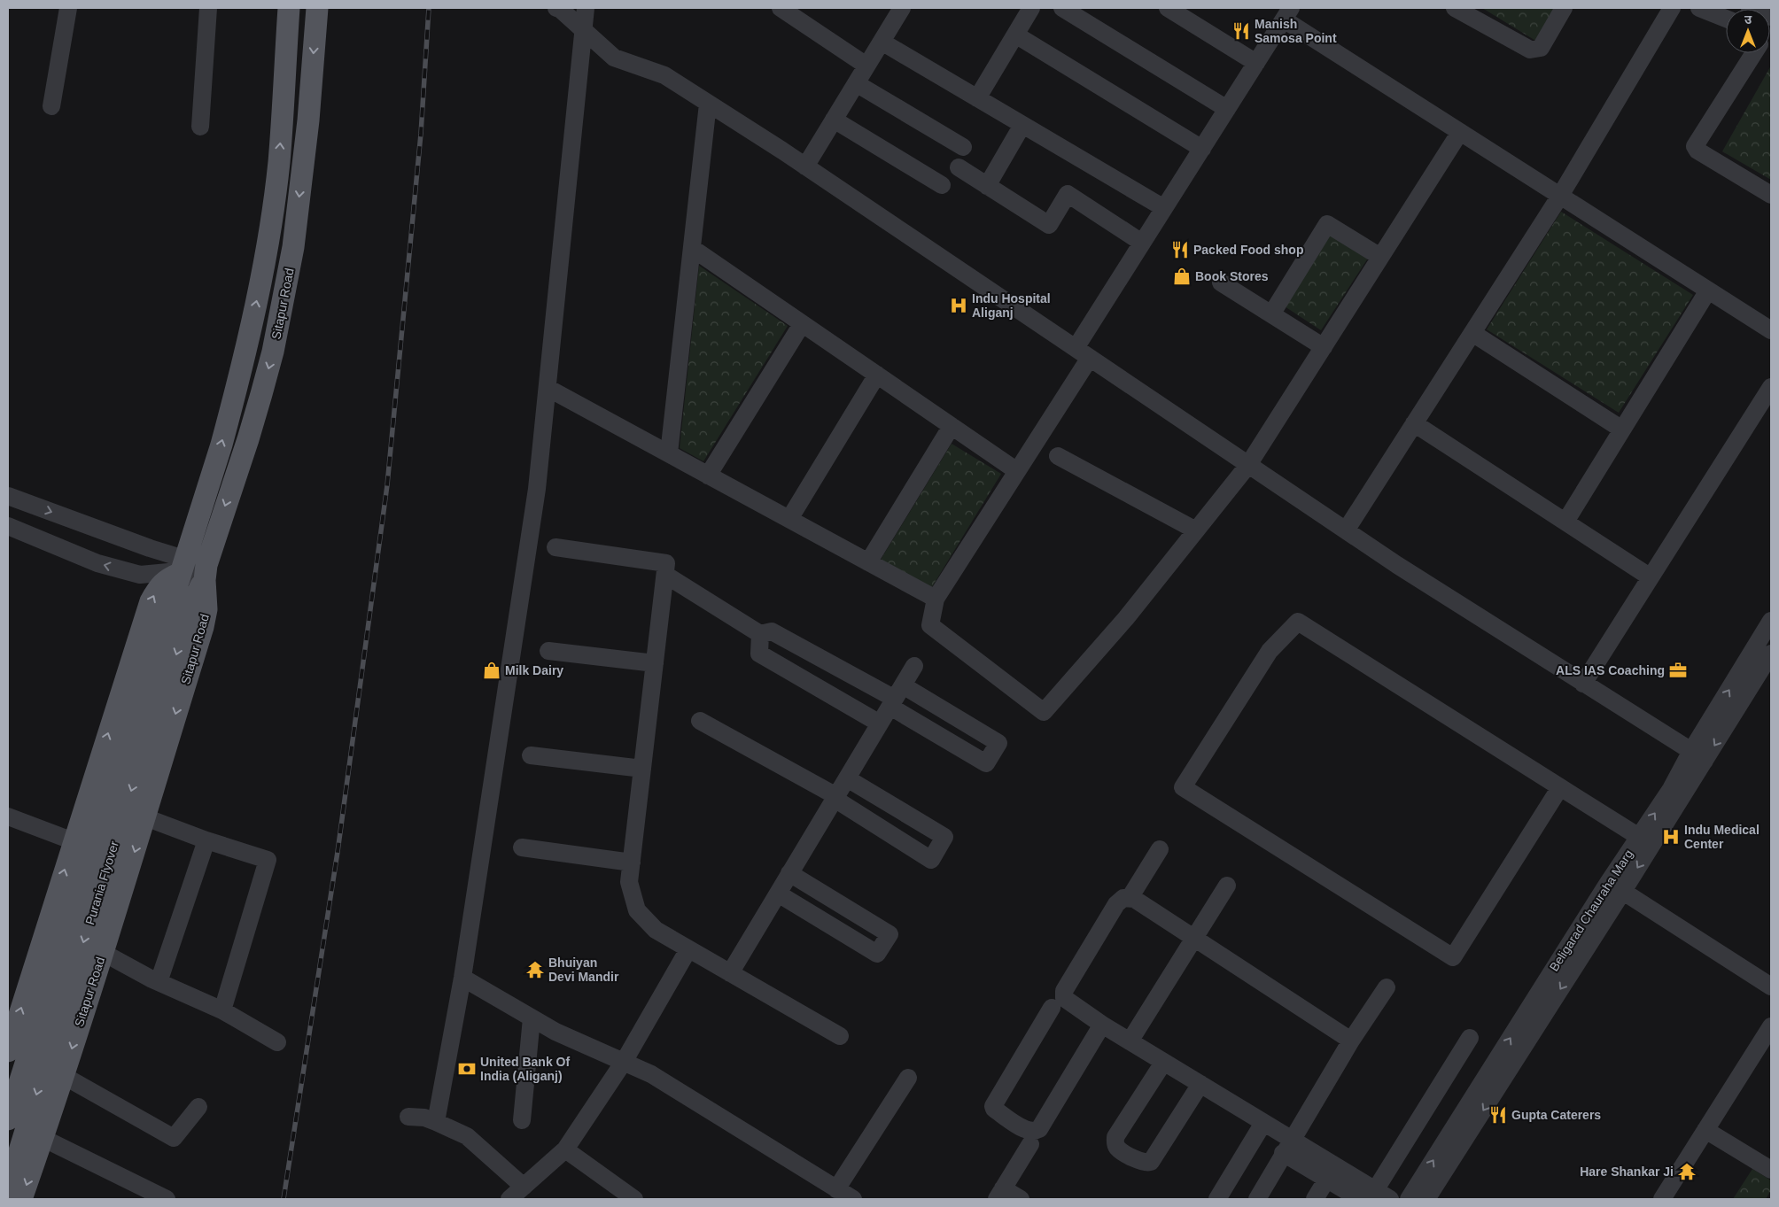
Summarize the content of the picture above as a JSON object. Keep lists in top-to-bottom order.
{
  "streets": {
    "main road": ["Sitapur Road", "Purania Flyover"],
    "street": ["Beligarad Chauraha Marg"]
  },
  "crossings": [
    ["Sitapur Road", "Purania Flyover"]
  ],
  "places": {
    "restaurant": ["Manish Samosa Point", "Packed Food shop", "Gupta Caterers"],
    "shop": ["Book Stores", "Milk Dairy"],
    "hospital": ["Indu Hospital Aliganj", "Indu Medical Center"],
    "office": ["ALS IAS Coaching"],
    "temple": ["Bhuiyan Devi Mandir", "Hare Shankar Ji"],
    "bank": ["United Bank Of India (Aliganj)"]
  },
  "north": "top"
}
